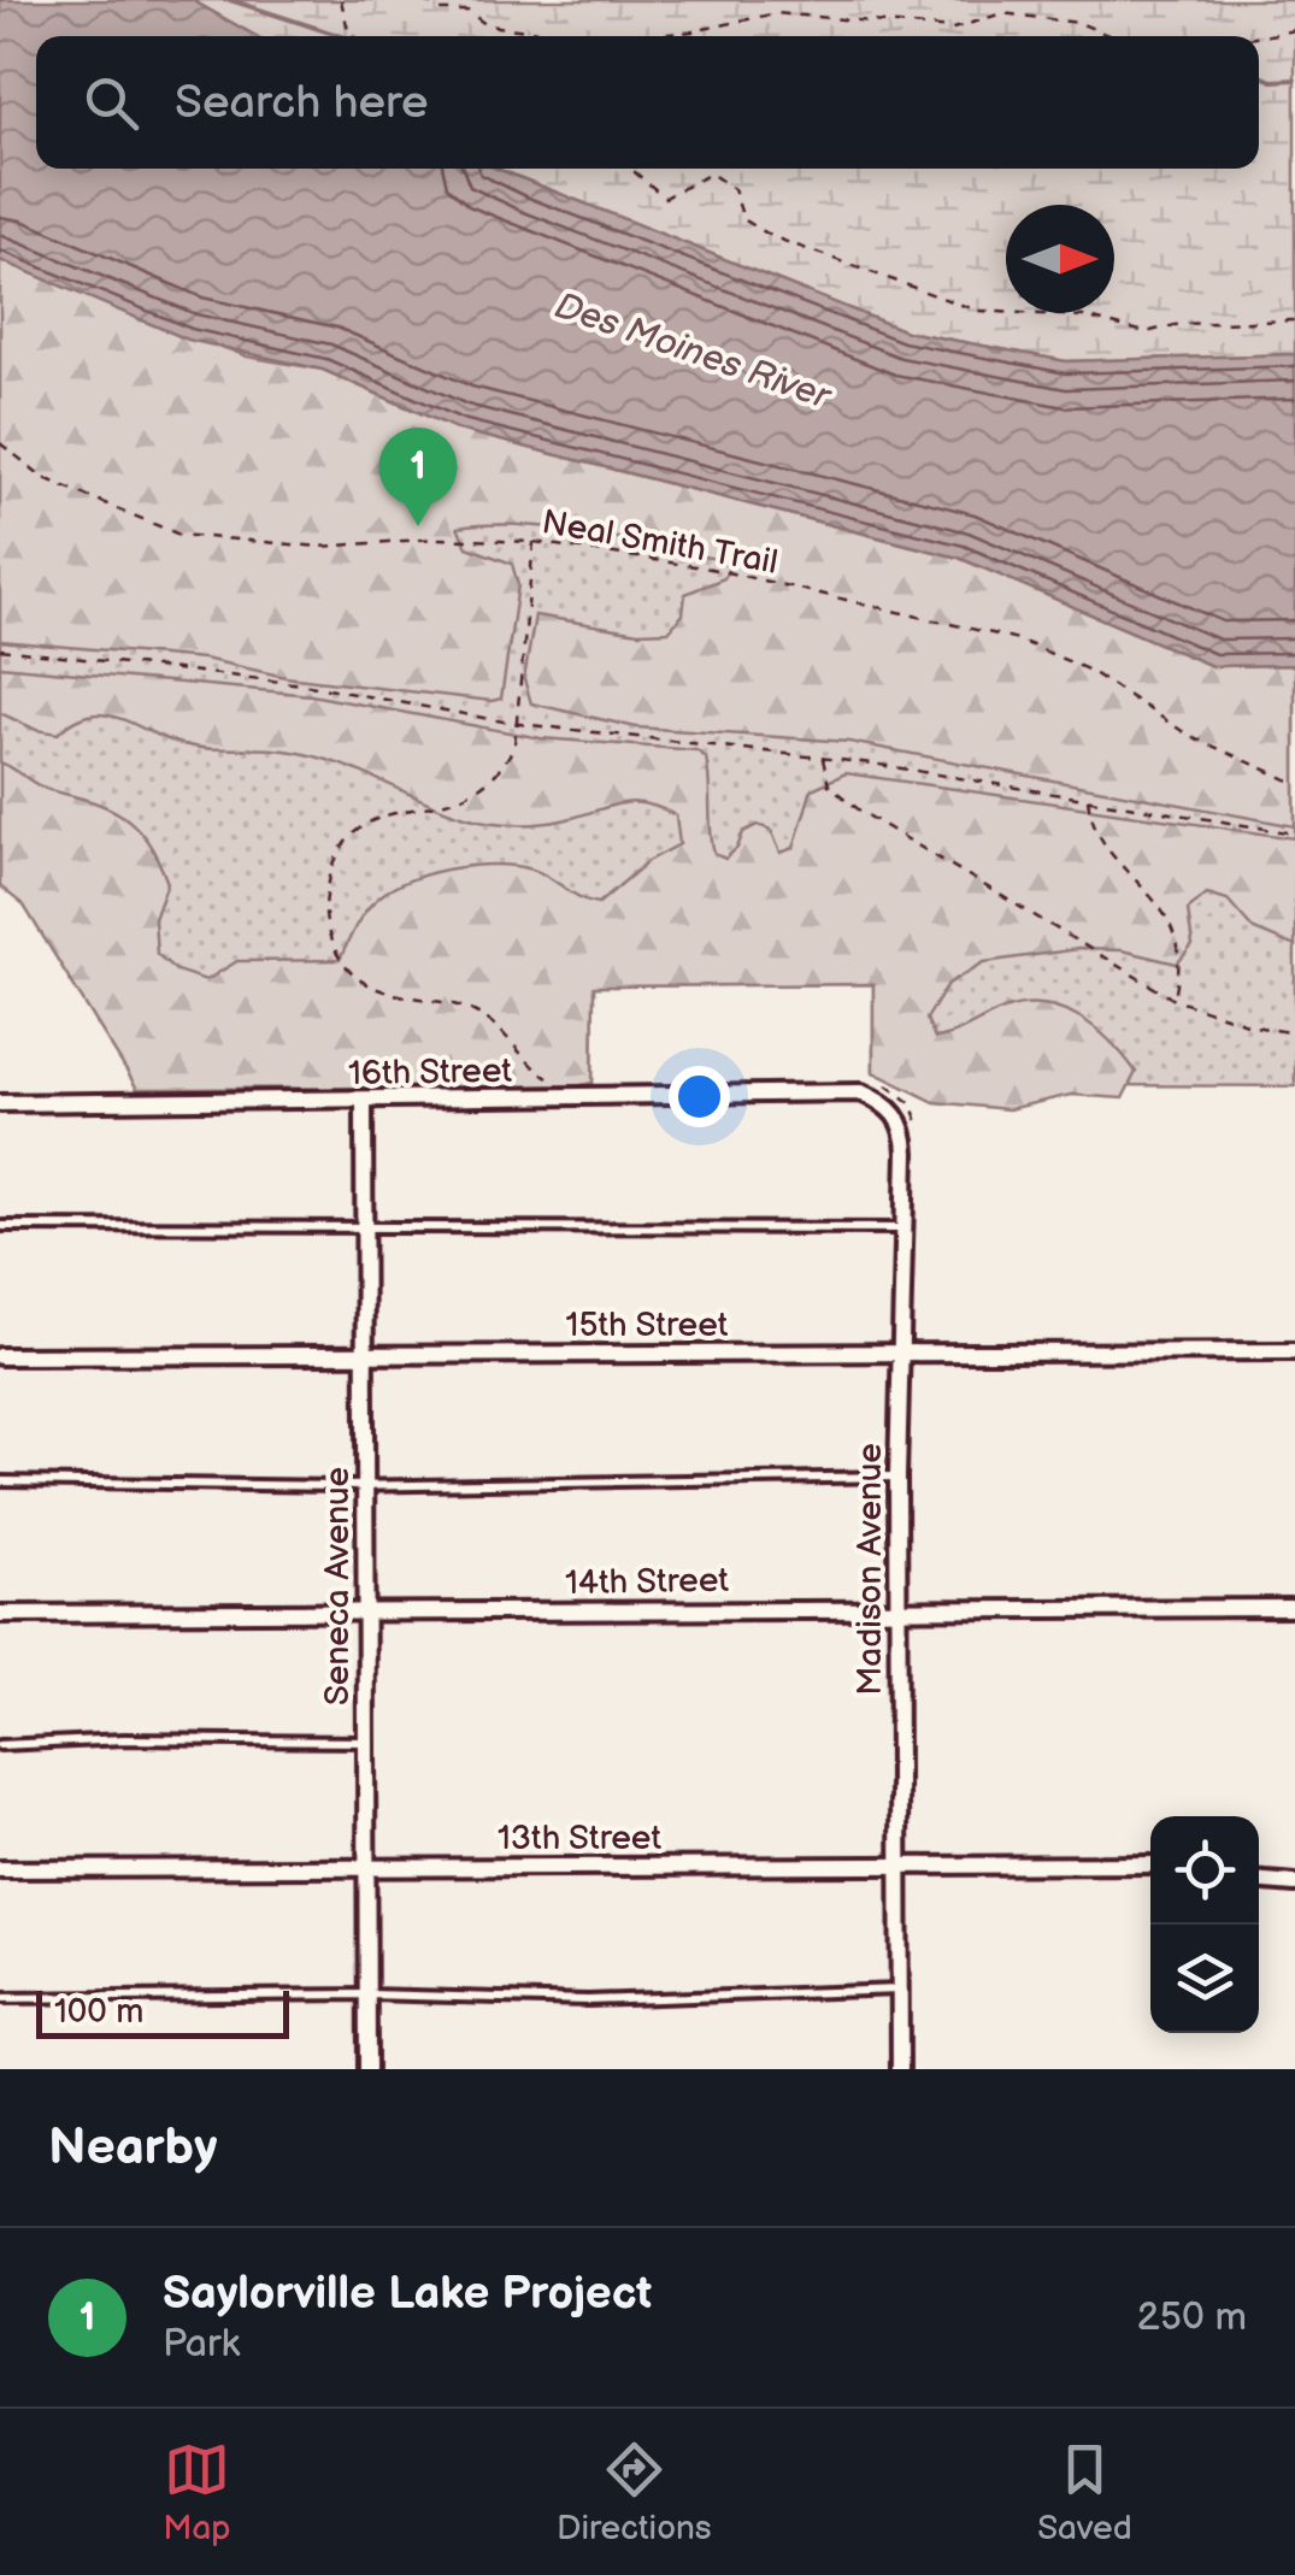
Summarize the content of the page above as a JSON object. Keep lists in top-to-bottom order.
{
  "streets": {
    "street": [
      "16th Street",
      "15th Street",
      "Madison Avenue",
      "14th Street",
      "Seneca Avenue",
      "13th Street"
    ],
    "path": ["Neal Smith Trail"]
  },
  "crossings": [
    ["16th Street", "Madison Avenue"],
    ["16th Street", "Seneca Avenue"],
    ["15th Street", "Madison Avenue"],
    ["15th Street", "Seneca Avenue"],
    ["Madison Avenue", "14th Street"],
    ["Madison Avenue", "13th Street"],
    ["14th Street", "Seneca Avenue"],
    ["Seneca Avenue", "13th Street"]
  ],
  "water": ["Des Moines River"],
  "scale_bar": "100 m",
  "north": "right",
  "page": {
    "search": "Search here",
    "pins": "1",
    "scale": "100 m",
    "heading": "Nearby",
    "list": [
      {
        "mark": "1",
        "name": "Saylorville Lake Project",
        "note": "Park",
        "value": "250 m"
      }
    ],
    "nav": ["Map", "Directions", "Saved"]
  }
}
